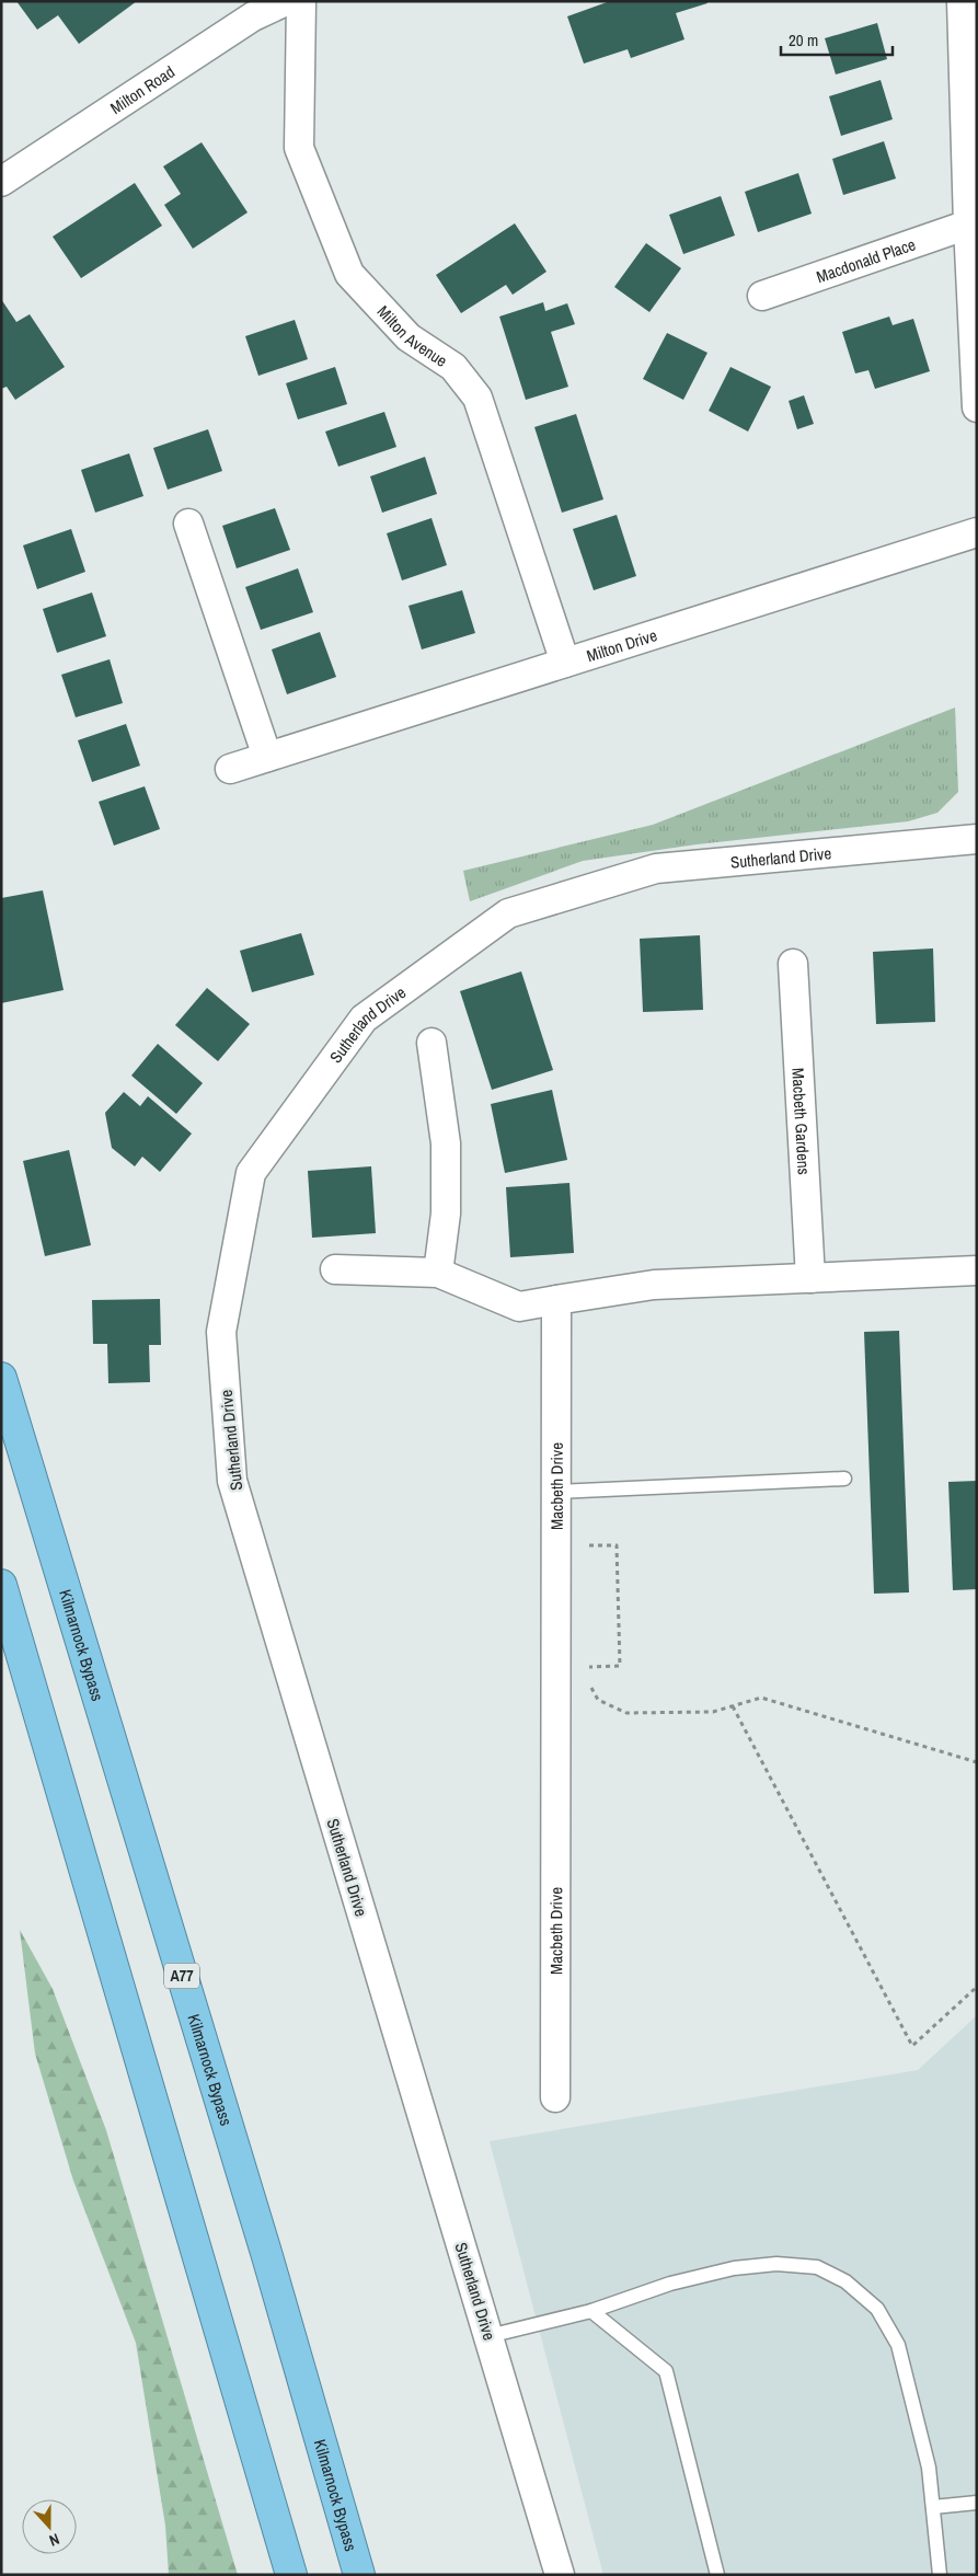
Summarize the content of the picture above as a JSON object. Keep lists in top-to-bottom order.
{
  "streets": {
    "highway": ["Kilmarnock Bypass", "A77"],
    "street": [
      "Milton Road",
      "Macdonald Place",
      "Milton Avenue",
      "Milton Drive",
      "Sutherland Drive",
      "Macbeth Gardens",
      "Macbeth Drive"
    ]
  },
  "crossings": [
    ["Milton Avenue", "Milton Drive"]
  ],
  "scale_bar": "20 m",
  "north": "bottom"
}
